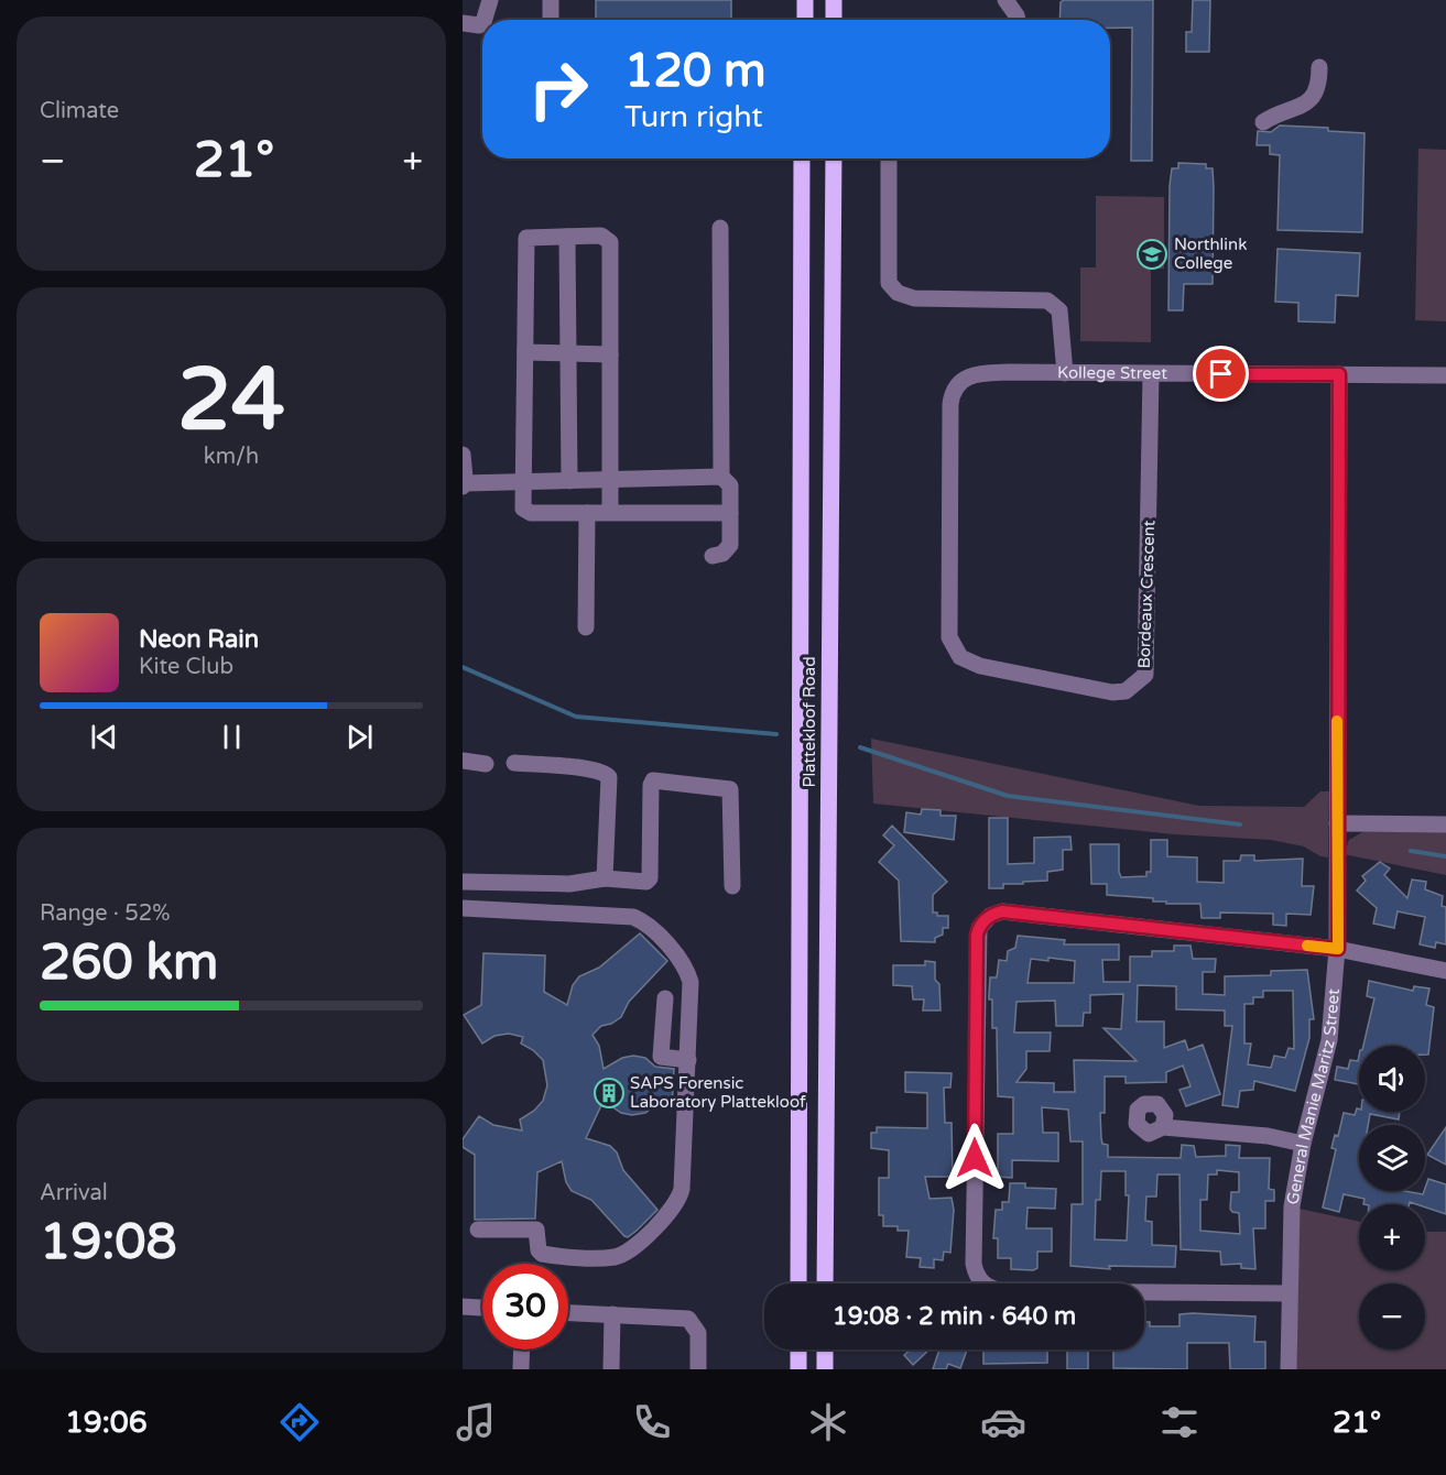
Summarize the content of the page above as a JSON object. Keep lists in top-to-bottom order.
{
  "streets": {
    "main road": ["Plattekloof Road"],
    "street": ["Kollege Street", "Bordeaux Crescent", "General Manie Maritz Street"]
  },
  "crossings": [
    ["Kollege Street", "Bordeaux Crescent"],
    ["Kollege Street", "General Manie Maritz Street"]
  ],
  "places": {
    "school or university": ["Northlink College"],
    "building": ["SAPS Forensic Laboratory Plattekloof"]
  },
  "page": {
    "tile": [
      "Climate",
      ["24", "km/h"],
      ["Range · 52%", "260 km"],
      ["Arrival", "19:08"]
    ],
    "turn": ["120 m", "Turn right"],
    "heat": ["−", "21°", "+"],
    "song": ["Neon Rain", "Kite Club"],
    "map_buttons": ["+", "−"],
    "limit": "30",
    "trip": "19:08 · 2 min · 640 m",
    "tabs": ["19:06", "21°"]
  }
}
